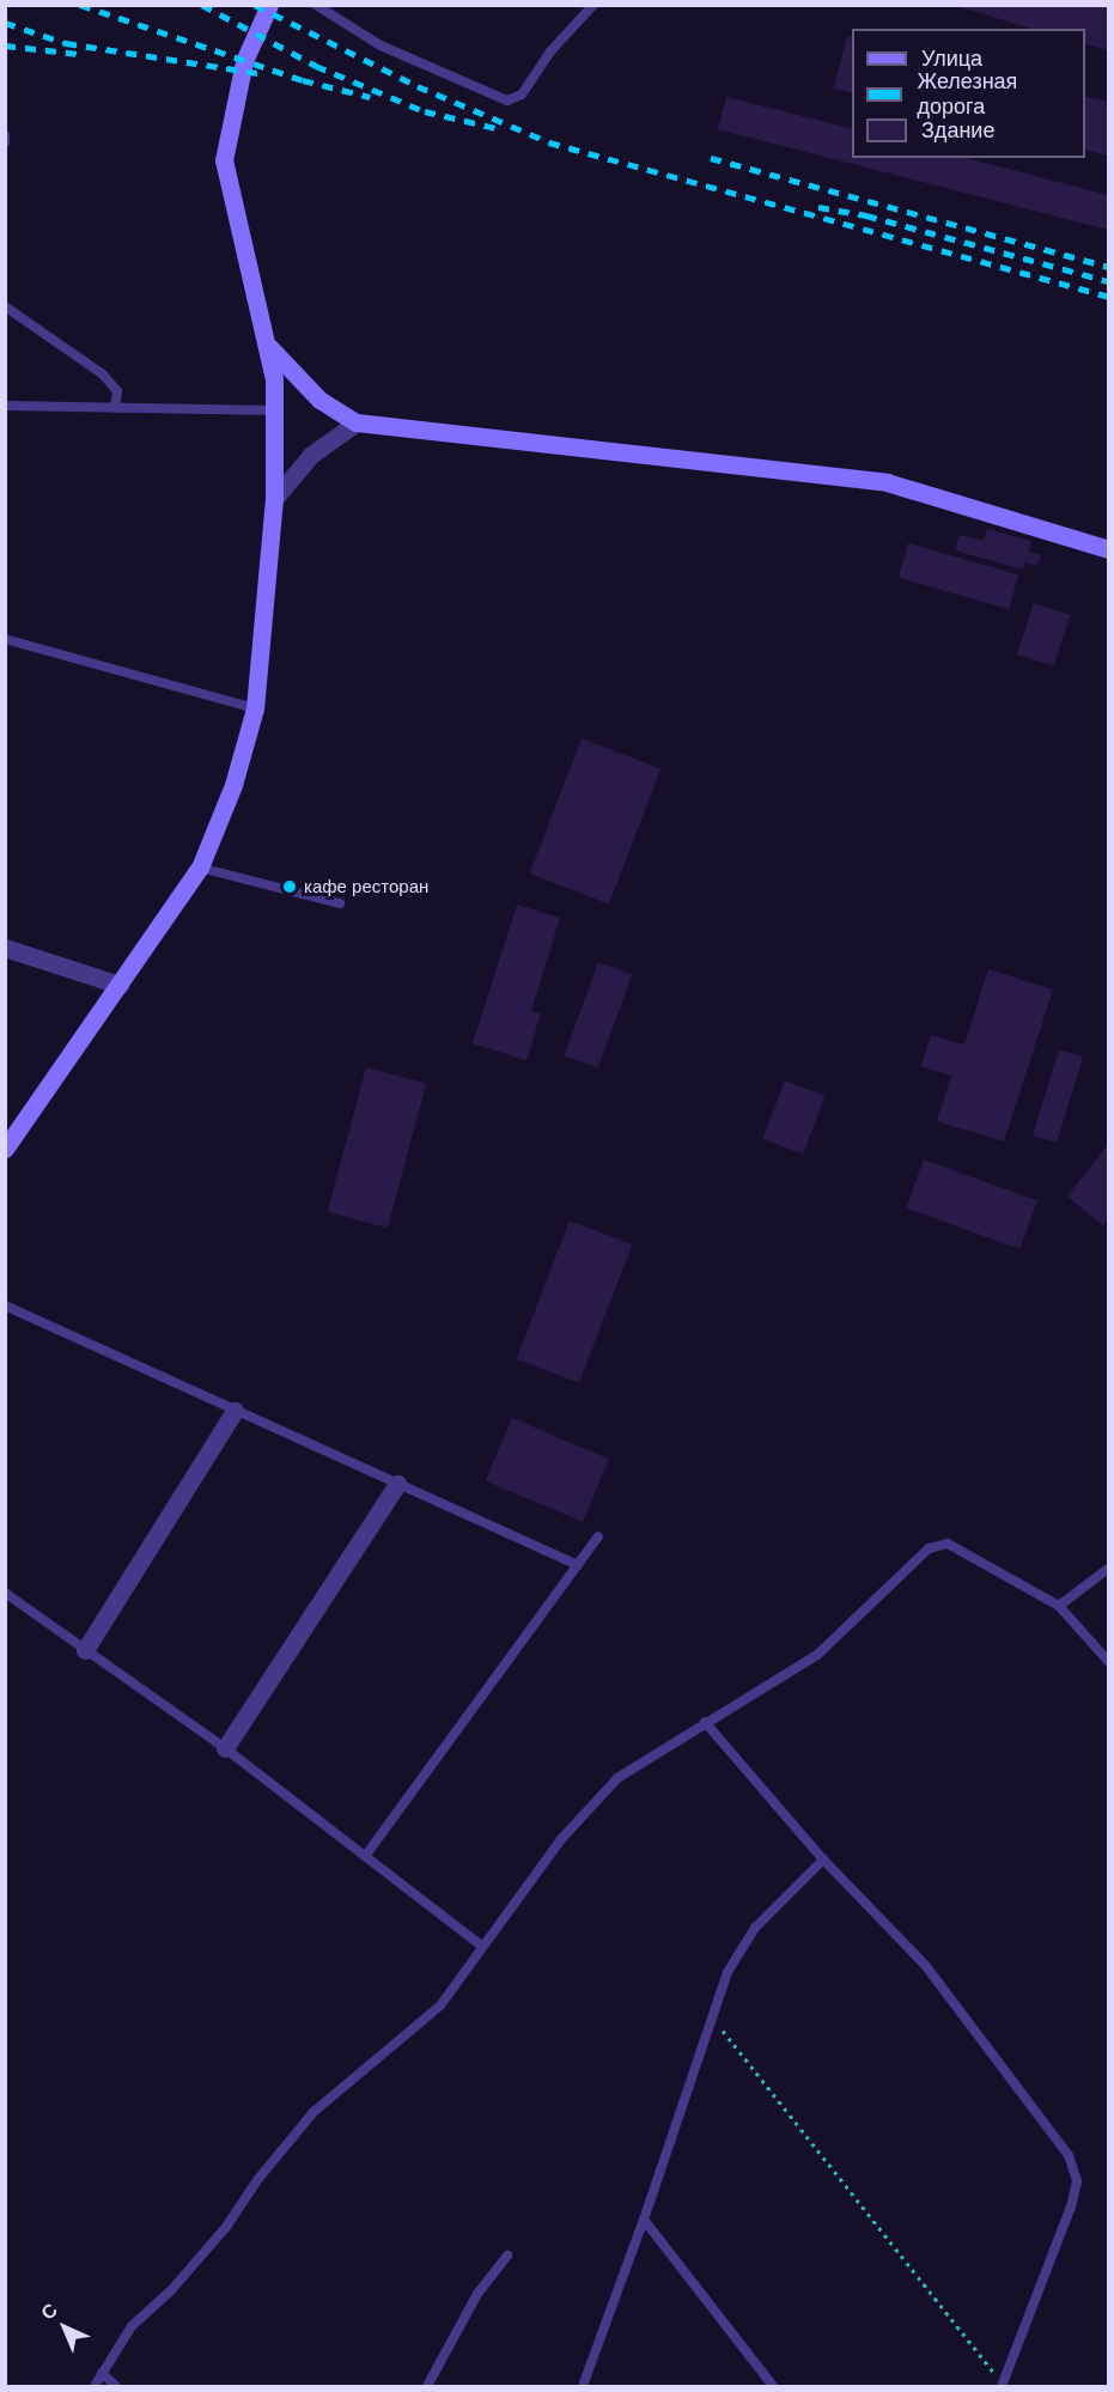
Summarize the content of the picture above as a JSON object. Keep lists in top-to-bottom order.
{
  "places": ["кафе ресторан"],
  "legend": ["Улица", "Железная дорога", "Здание"],
  "north": "top left"
}
